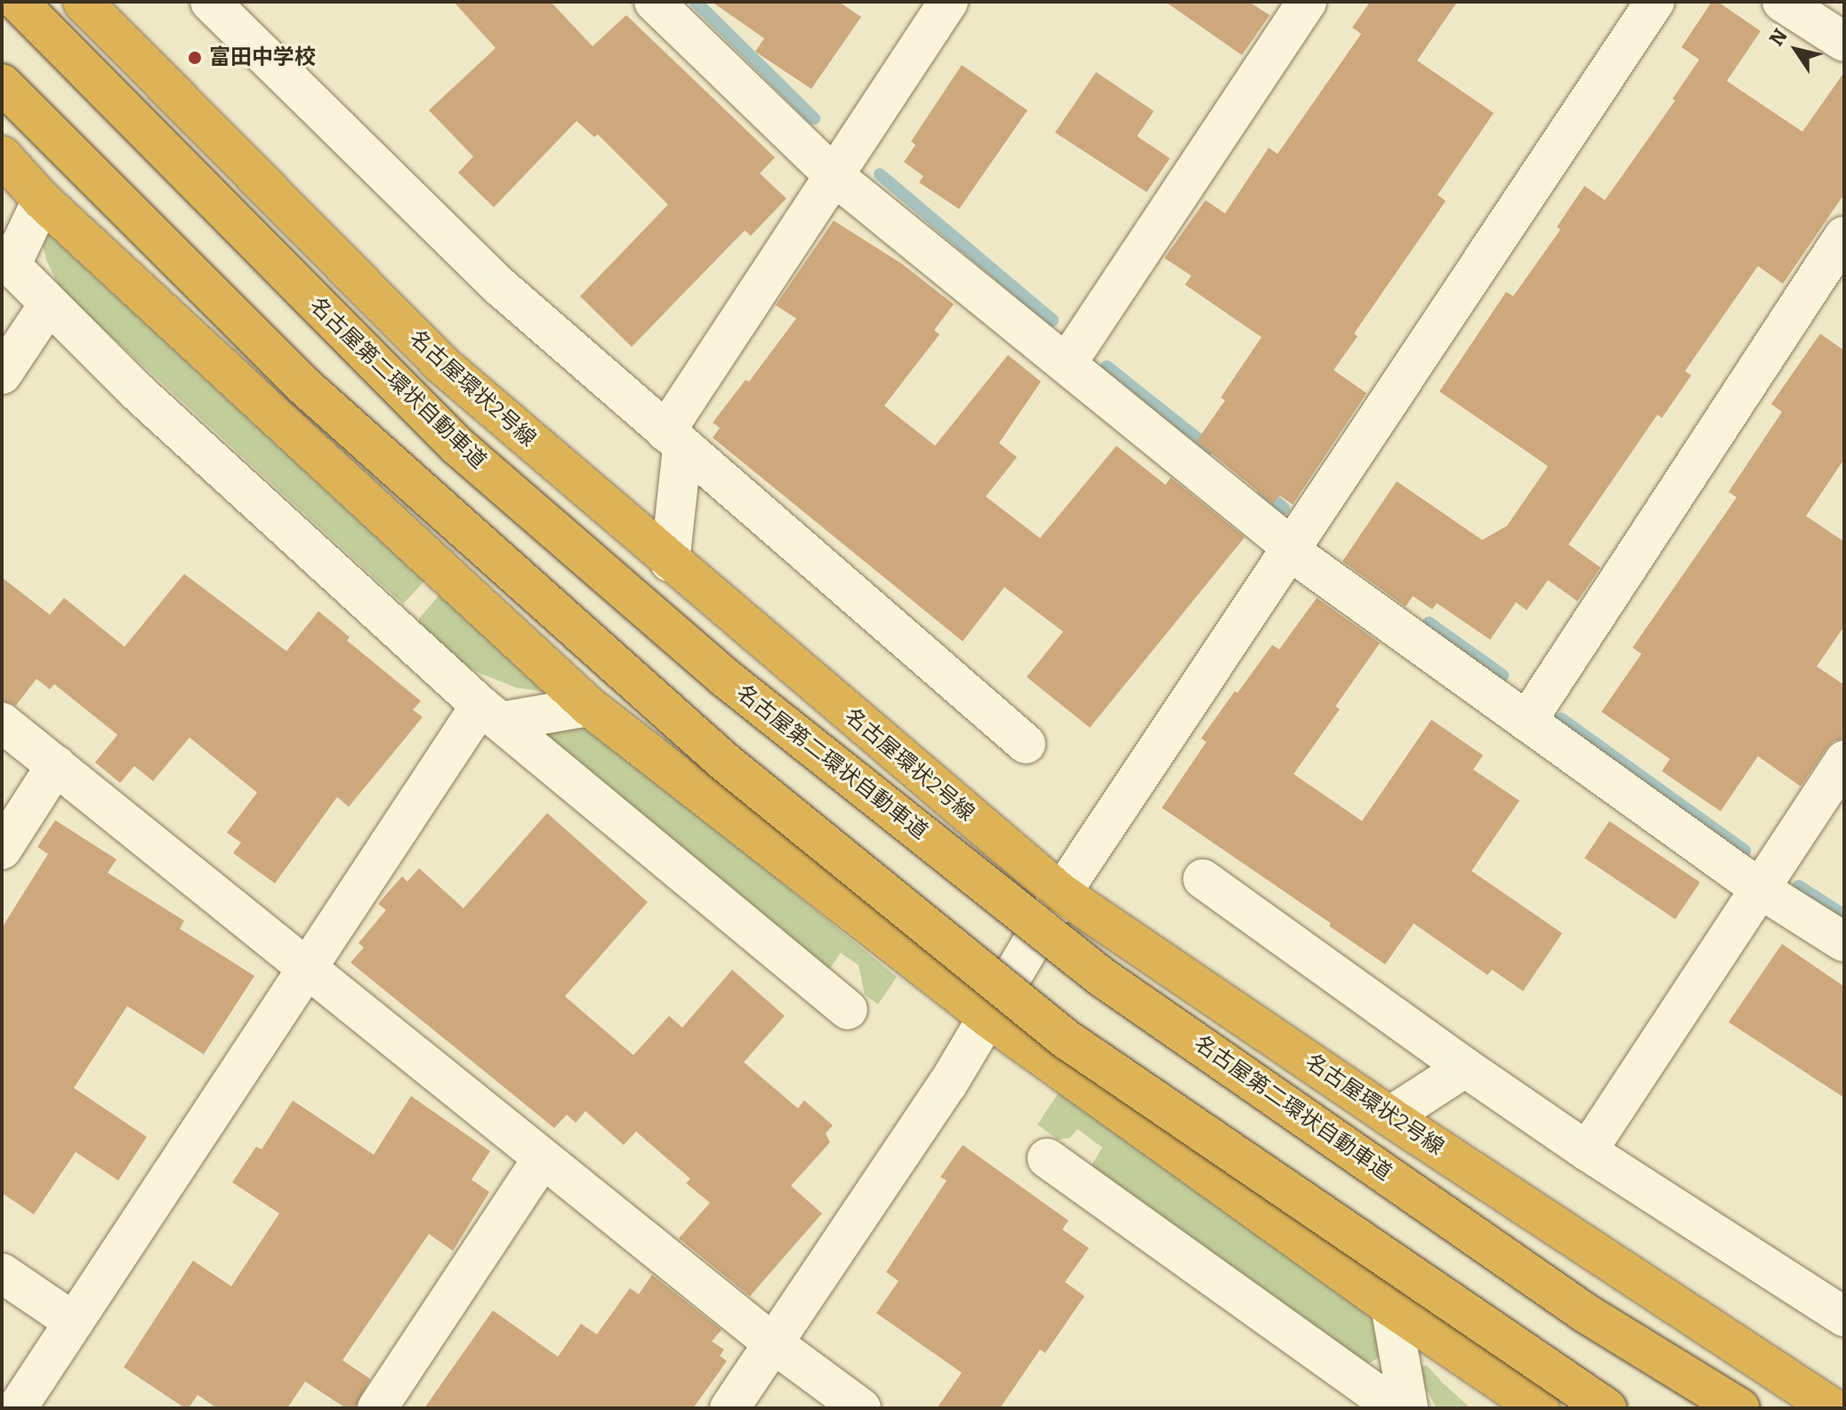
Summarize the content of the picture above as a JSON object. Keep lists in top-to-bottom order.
{
  "streets": {
    "highway": ["名古屋第二環状自動車道", "名古屋環状2号線"]
  },
  "places": ["富田中学校"],
  "north": "top left"
}
